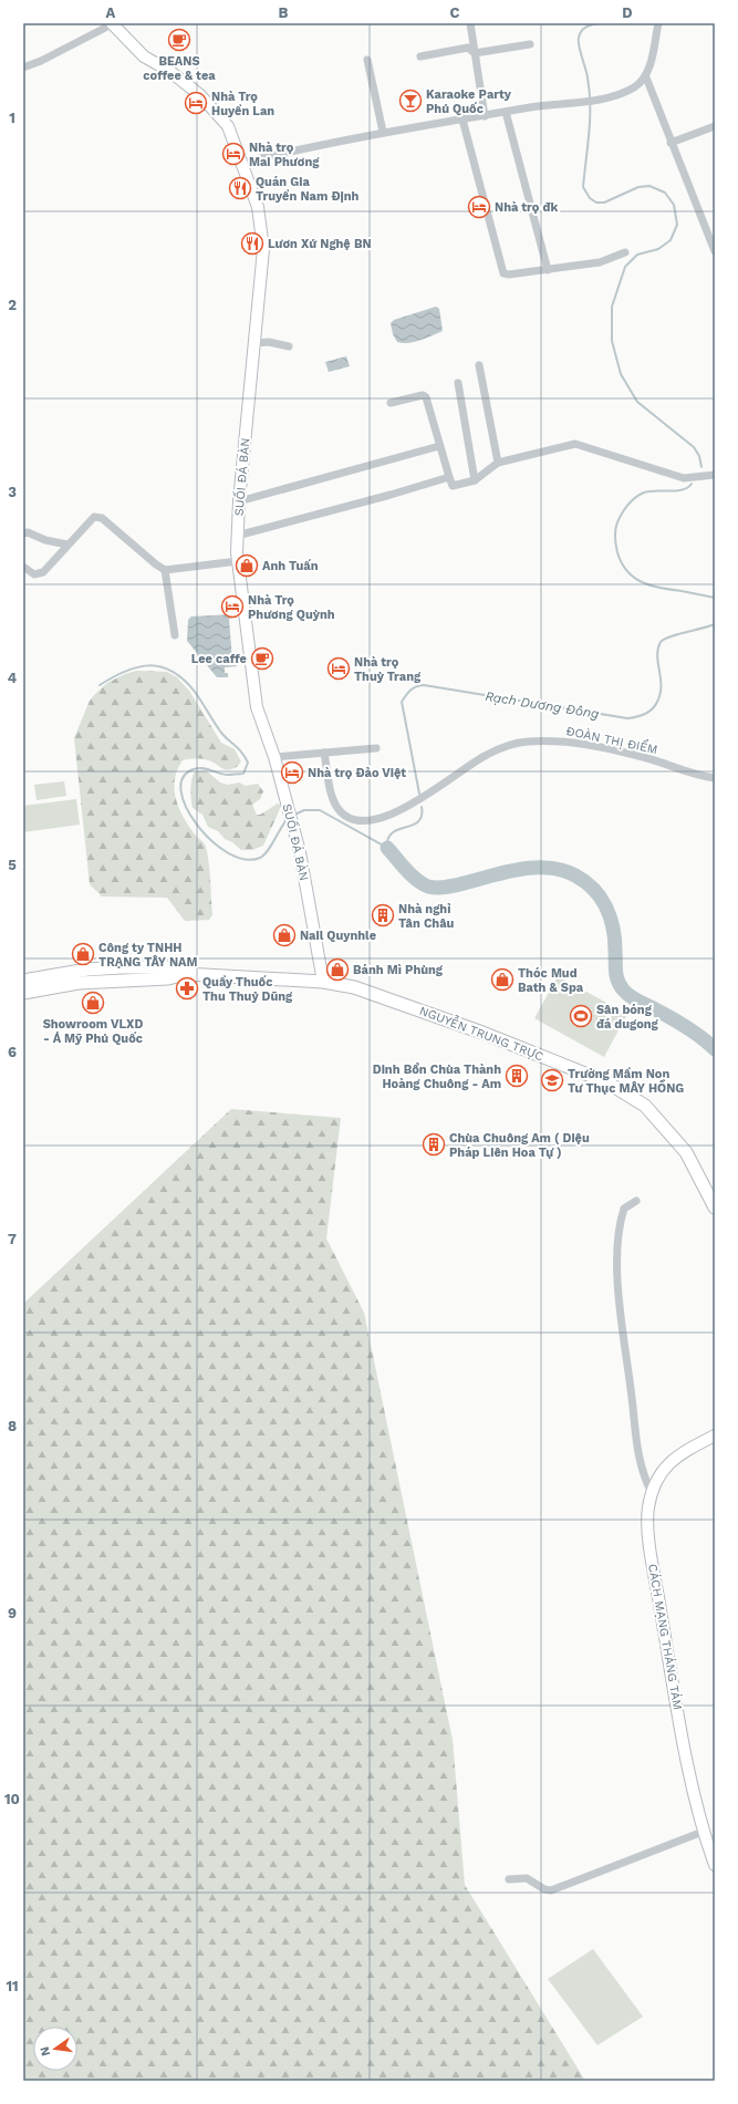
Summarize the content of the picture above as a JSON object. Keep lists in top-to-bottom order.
{
  "streets": {
    "main road": ["NGUYỄN TRUNG TRỰC"],
    "street": ["SUỐI ĐÁ BÀN", "ĐOÀN THỊ ĐIỂM", "CÁCH MẠNG THÁNG TÁM"]
  },
  "crossings": [
    ["SUỐI ĐÁ BÀN", "NGUYỄN TRUNG TRỰC"]
  ],
  "water": ["Rạch Dương Đông"],
  "places": {
    "cafe": ["BEANS coffee & tea", "Lee caffe"],
    "bar": ["Karaoke Party Phú Quốc"],
    "hotel": [
      "Nhà Trọ Huyền Lan",
      "Nhà trọ Mai Phương",
      "Nhà trọ đk",
      "Nhà Trọ Phương Quỳnh",
      "Nhà trọ Thuỳ Trang",
      "Nhà trọ Đảo Việt"
    ],
    "restaurant": ["Quán Gia Truyền Nam Định", "Lươn Xứ Nghệ BN"],
    "shop": [
      "Anh Tuấn",
      "Nail Quynhle",
      "Công ty TNHH TRẠNG TÂY NAM",
      "Bánh Mì Phùng",
      "Thóc Mud Bath & Spa",
      "Showroom VLXD - Á Mỹ Phú Quốc"
    ],
    "building": ["Nhà nghỉ Tân Châu", "Dinh Bổn Chùa Thành Hoàng Chuông - Am", "Chùa Chuông Am ( Diệu Pháp Liên Hoa Tự )"],
    "pharmacy": ["Quầy Thuốc Thu Thuỷ Dũng"],
    "sports": ["Sân bóng đá dugong"],
    "school or university": ["Trường Mầm Non Tư Thục MÂY HỒNG"]
  },
  "north": "left",
  "grid": {
    "columns": [
      "A",
      "B",
      "C",
      "D"
    ],
    "rows": [
      "1",
      "2",
      "3",
      "4",
      "5",
      "6",
      "7",
      "8",
      "9",
      "10",
      "11"
    ]
  }
}
